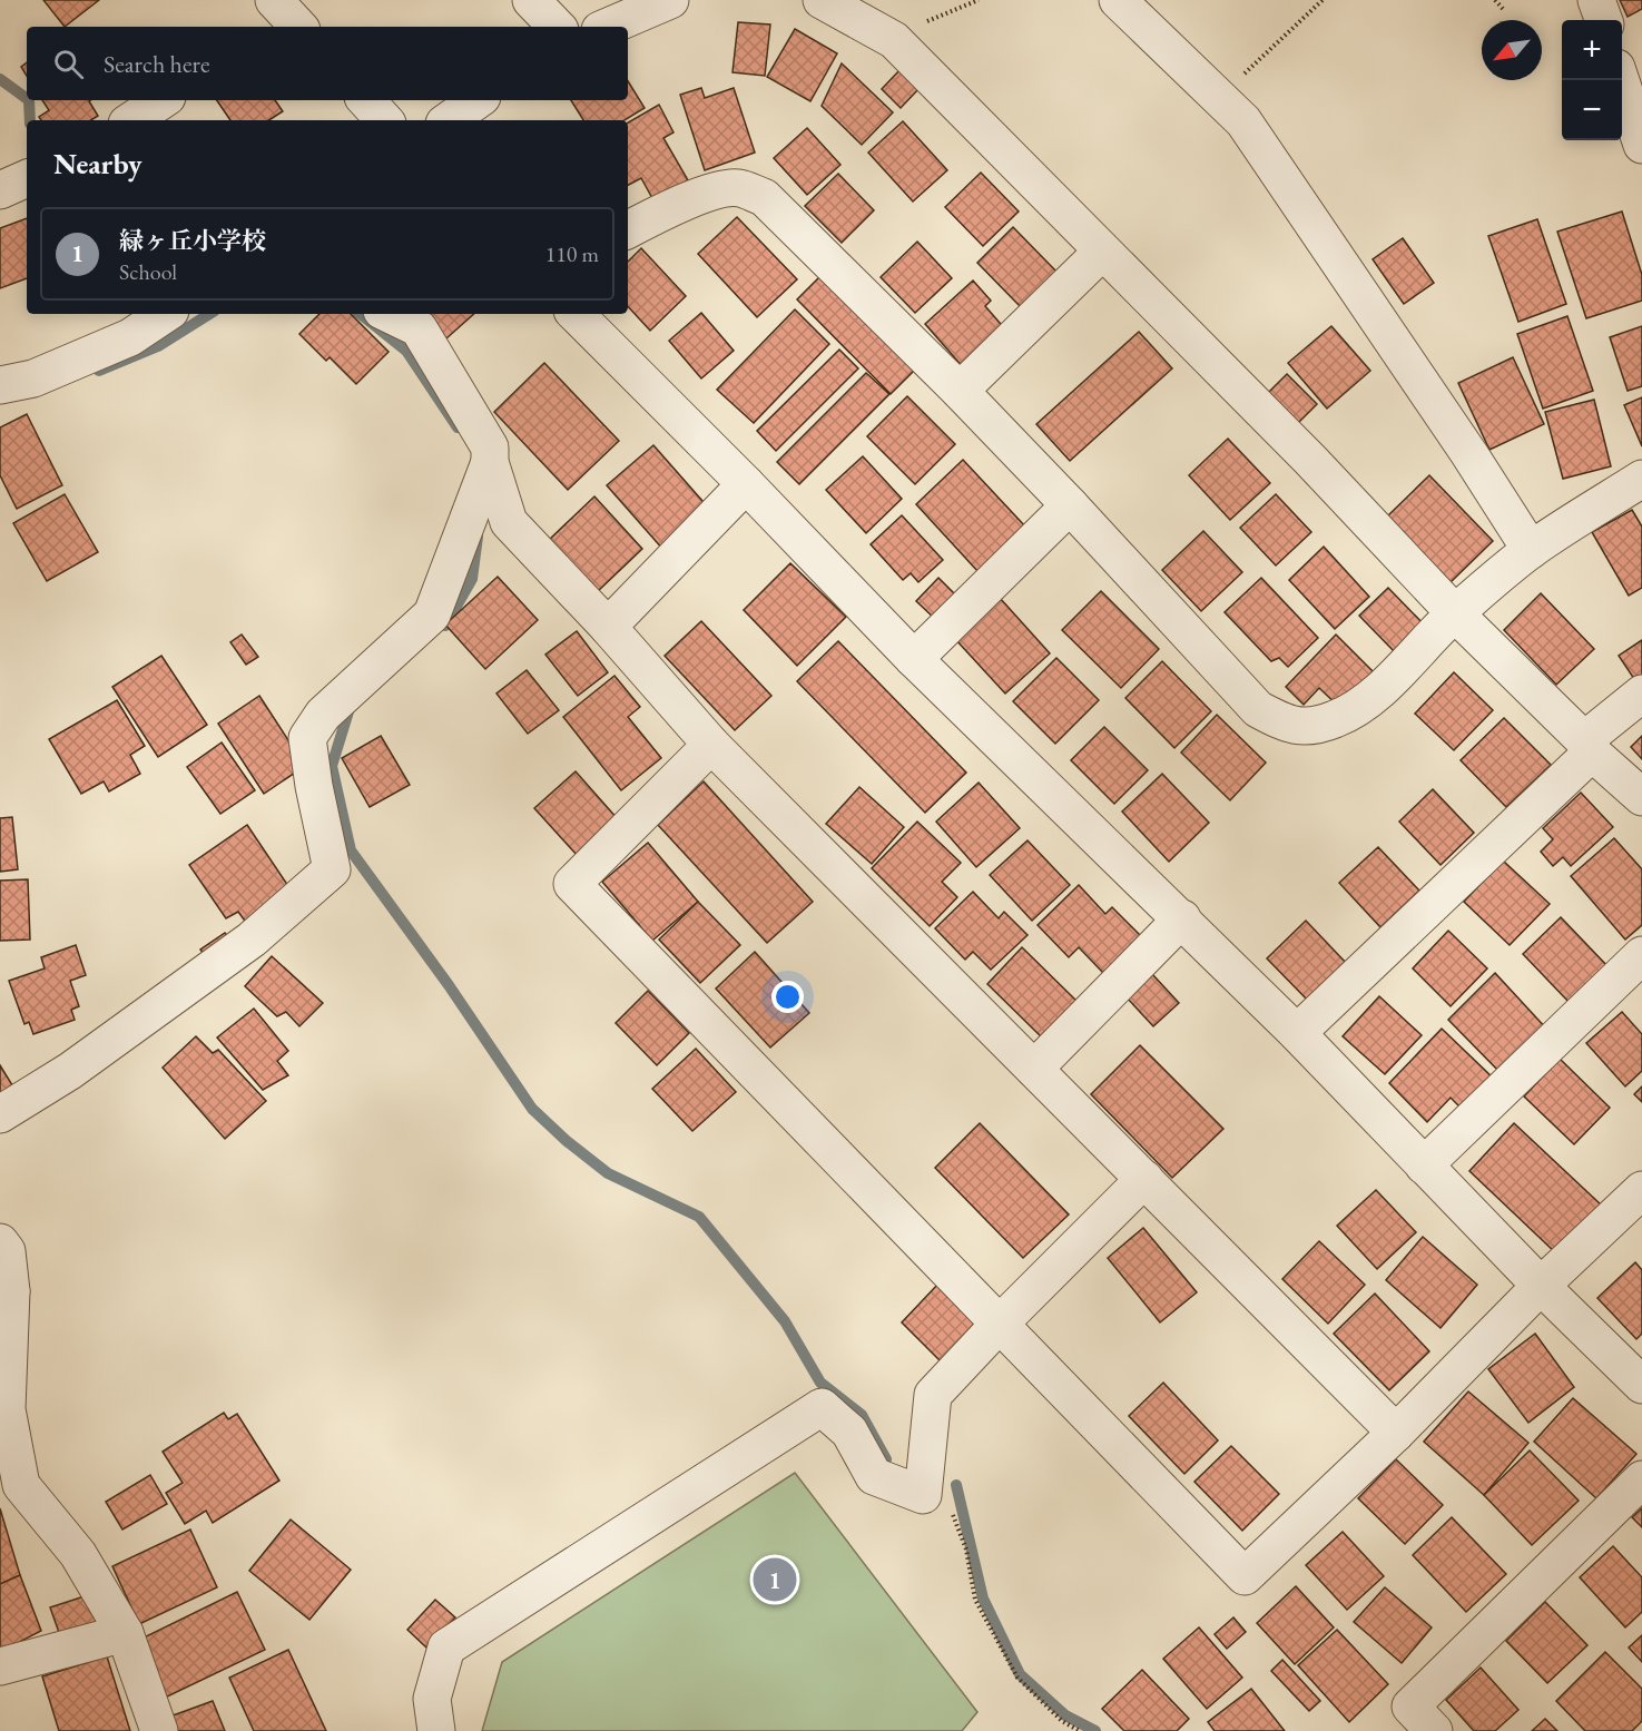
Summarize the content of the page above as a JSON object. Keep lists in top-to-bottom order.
{
  "north": "bottom left",
  "page": {
    "map_buttons": ["+", "−"],
    "search": "Search here",
    "heading": "Nearby",
    "list": [
      {
        "mark": "1",
        "name": "緑ヶ丘小学校",
        "note": "School",
        "value": "110 m"
      }
    ],
    "pins": "1"
  }
}
